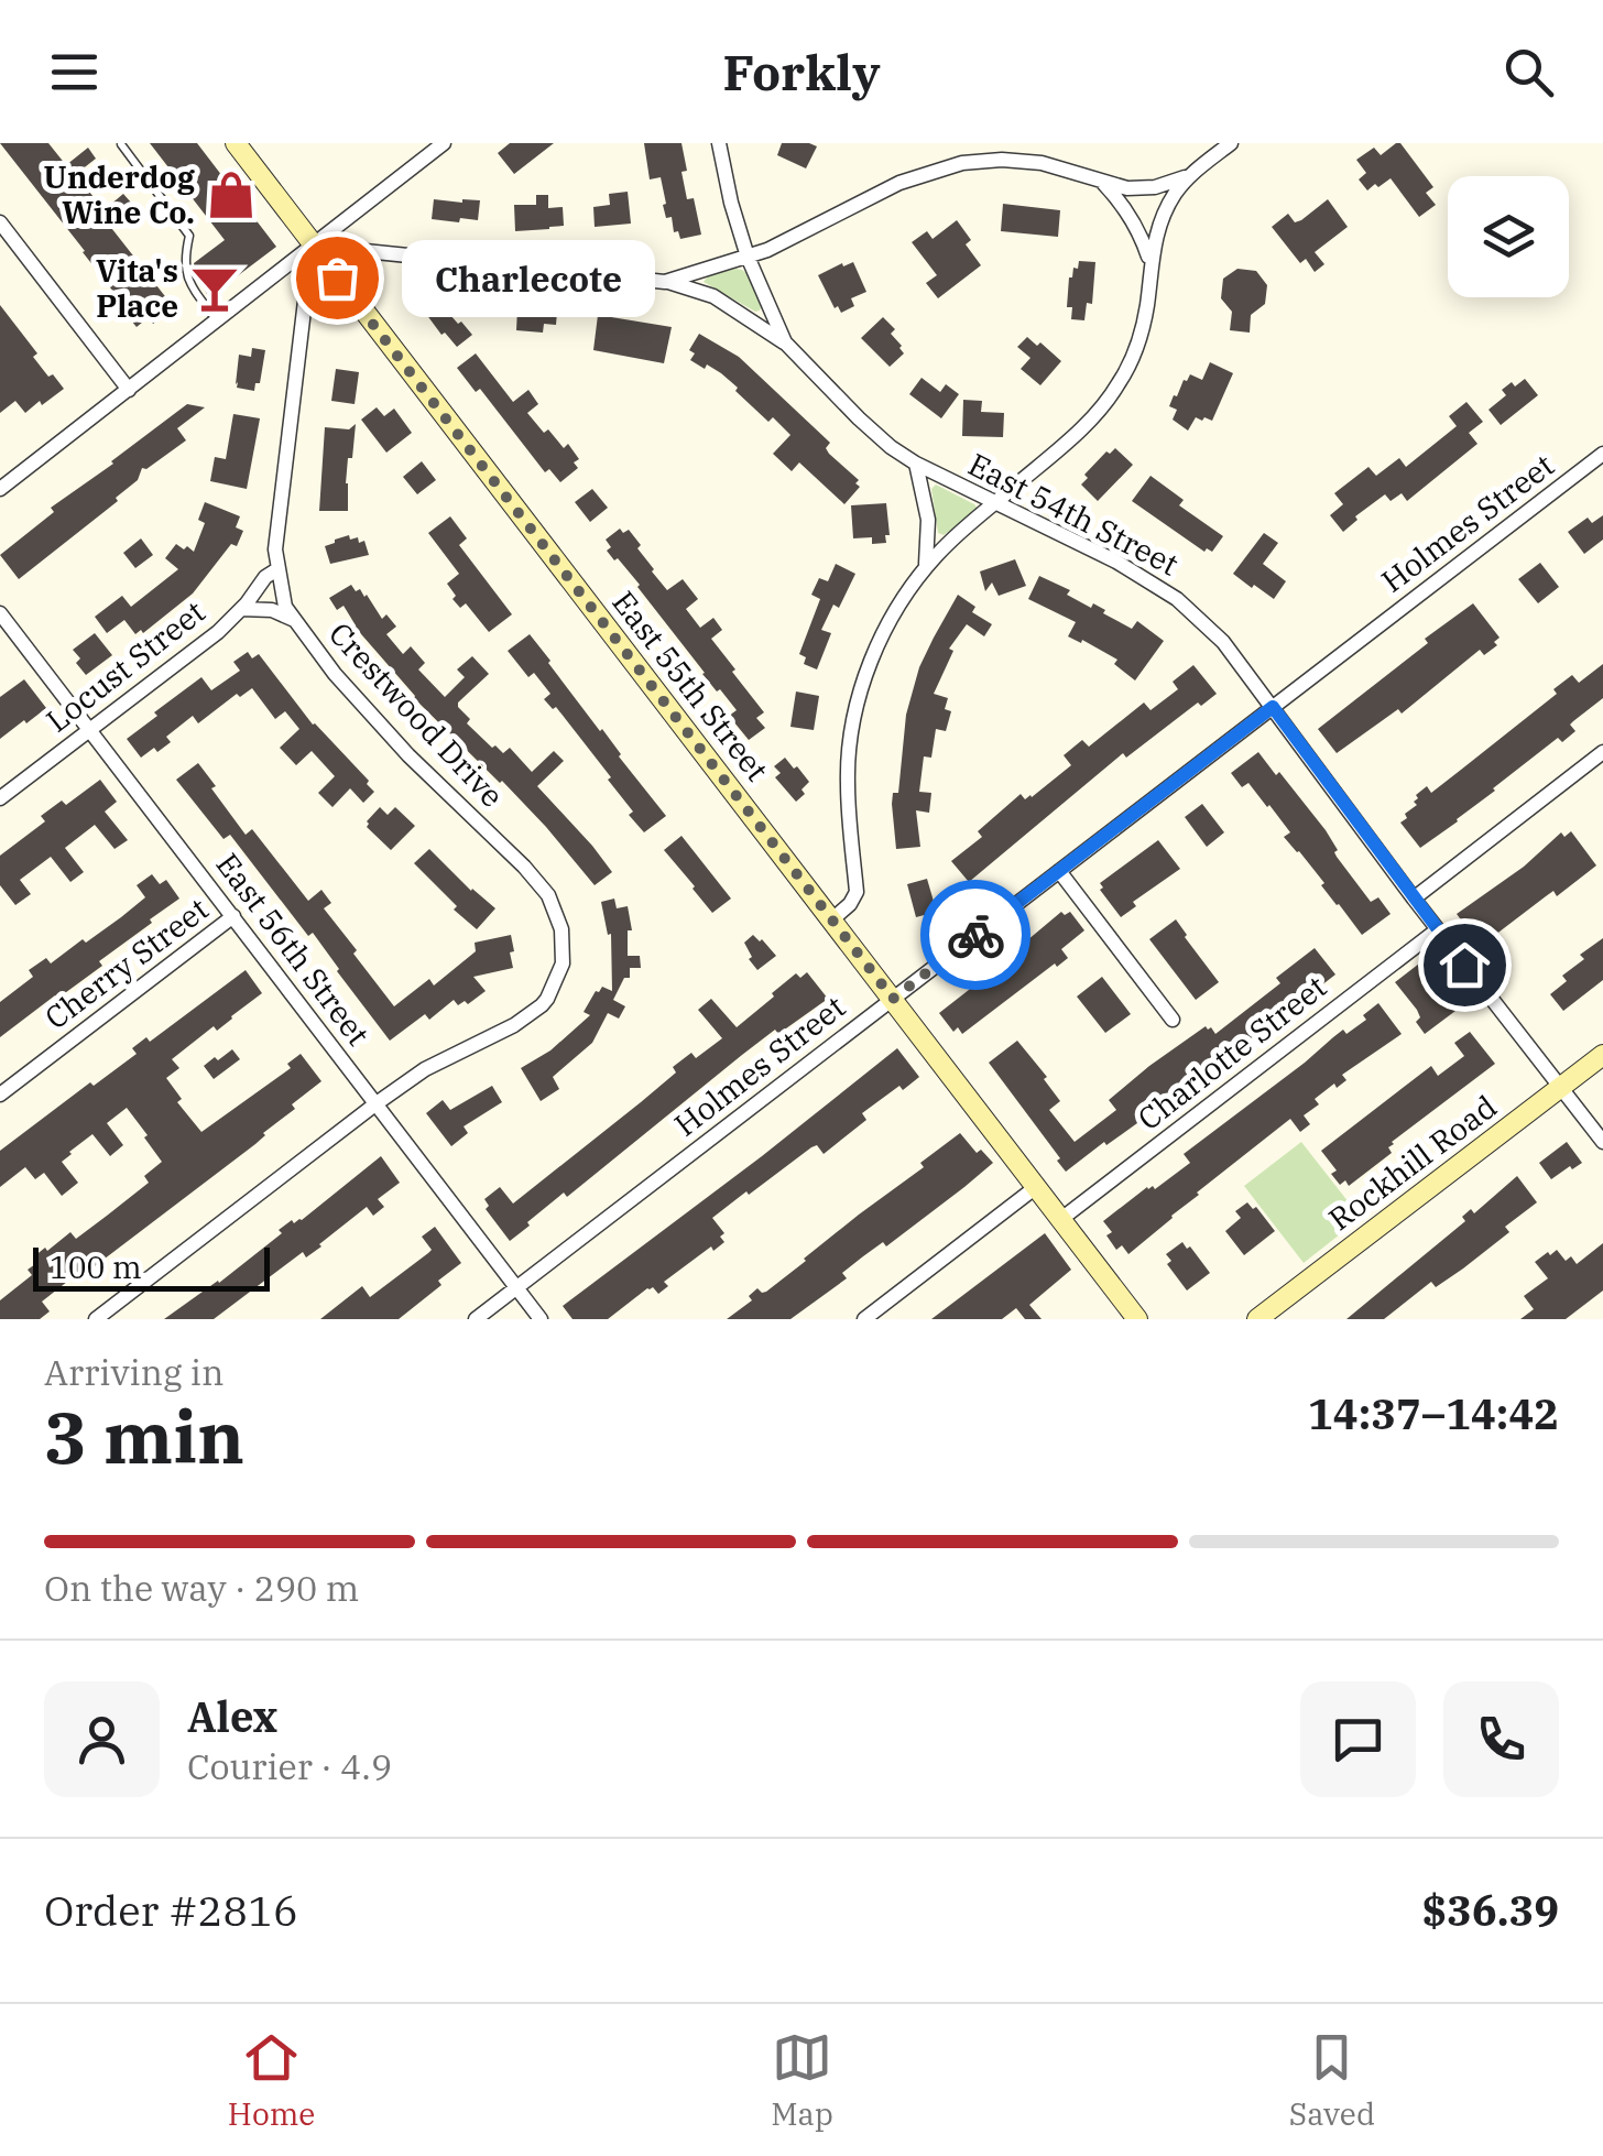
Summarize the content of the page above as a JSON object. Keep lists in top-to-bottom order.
{
  "streets": {
    "main road": ["East 55th Street", "Rockhill Road"],
    "street": [
      "East 54th Street",
      "Holmes Street",
      "Locust Street",
      "Crestwood Drive",
      "East 56th Street",
      "Cherry Street",
      "Charlotte Street"
    ]
  },
  "crossings": [
    ["East 54th Street", "Holmes Street"],
    ["East 54th Street", "Charlotte Street"],
    ["East 54th Street", "Rockhill Road"],
    ["Holmes Street", "East 55th Street"],
    ["Holmes Street", "East 56th Street"],
    ["Locust Street", "Crestwood Drive"],
    ["Locust Street", "East 56th Street"],
    ["East 55th Street", "Crestwood Drive"],
    ["East 55th Street", "Charlotte Street"],
    ["Crestwood Drive", "East 56th Street"],
    ["East 56th Street", "Cherry Street"]
  ],
  "places": {
    "shop": ["Underdog Wine Co."],
    "other": ["Charlecote"],
    "bar": ["Vita's Place"]
  },
  "scale_bar": "100 m",
  "page": {
    "header": "Forkly",
    "bubble": "Charlecote",
    "scale": "100 m",
    "heading": ["3 min", "Arriving in", "14:37–14:42"],
    "panel": [
      "Alex",
      "Courier · 4.9",
      "Order #2816",
      "$36.39"
    ],
    "bar": "On the way · 290 m",
    "tabs": ["Home", "Map", "Saved"]
  }
}
